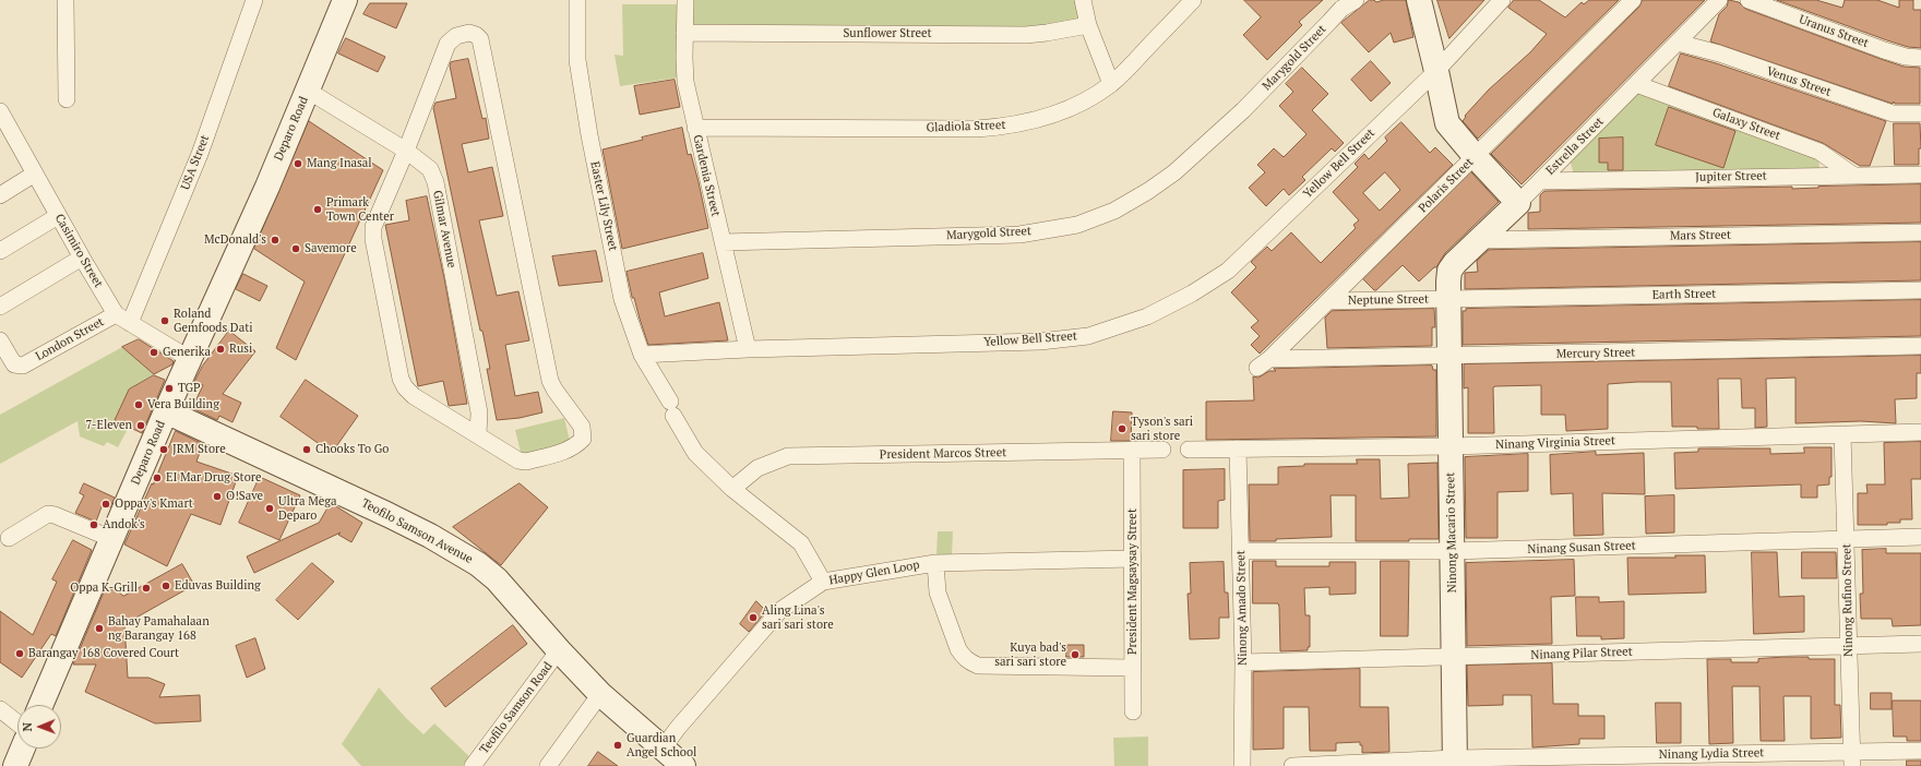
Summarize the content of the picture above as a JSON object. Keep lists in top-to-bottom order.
{
  "streets": {
    "main road": [
      "Deparo Road",
      "Estrella Street",
      "Teofilo Samson Avenue",
      "Ninong Macario Street"
    ],
    "street": [
      "Uranus Street",
      "Sunflower Street",
      "Marygold Street",
      "Venus Street",
      "Galaxy Street",
      "Gladiola Street",
      "USA Street",
      "Yellow Bell Street",
      "Gardenia Street",
      "Jupiter Street",
      "Polaris Street",
      "Easter Lily Street",
      "Gilmar Avenue",
      "Mars Street",
      "Casimiro Street",
      "Earth Street",
      "Neptune Street",
      "London Street",
      "Mercury Street",
      "Ninang Virginia Street",
      "President Marcos Street",
      "Ninang Susan Street",
      "Happy Glen Loop",
      "President Magsaysay Street",
      "Ninong Rufino Street",
      "Ninong Amado Street",
      "Ninang Pilar Street",
      "Teofilo Samson Road",
      "Ninang Lydia Street"
    ]
  },
  "crossings": [
    ["Sunflower Street", "Gardenia Street"],
    ["Marygold Street", "Gardenia Street"],
    ["Venus Street", "Estrella Street"],
    ["Galaxy Street", "Estrella Street"],
    ["Galaxy Street", "Jupiter Street"],
    ["Gladiola Street", "Gardenia Street"],
    ["Deparo Road", "Gilmar Avenue"],
    ["Deparo Road", "Casimiro Street"],
    ["Deparo Road", "Teofilo Samson Avenue"],
    ["Estrella Street", "Jupiter Street"],
    ["Estrella Street", "Mars Street"],
    ["Estrella Street", "Earth Street"],
    ["Estrella Street", "Neptune Street"],
    ["Estrella Street", "Ninong Macario Street"],
    ["USA Street", "Casimiro Street"],
    ["Yellow Bell Street", "Gardenia Street"],
    ["Yellow Bell Street", "Easter Lily Street"],
    ["Polaris Street", "Neptune Street"],
    ["Polaris Street", "Mercury Street"],
    ["Easter Lily Street", "President Marcos Street"],
    ["Easter Lily Street", "Happy Glen Loop"],
    ["Casimiro Street", "London Street"],
    ["Earth Street", "Neptune Street"],
    ["Earth Street", "Ninong Macario Street"],
    ["Neptune Street", "Ninong Macario Street"],
    ["Mercury Street", "Ninong Macario Street"],
    ["Ninang Virginia Street", "Ninong Macario Street"],
    ["Ninang Virginia Street", "Ninong Rufino Street"],
    ["Ninang Virginia Street", "Ninong Amado Street"],
    ["President Marcos Street", "President Magsaysay Street"],
    ["Teofilo Samson Avenue", "Happy Glen Loop"],
    ["Teofilo Samson Avenue", "Teofilo Samson Road"],
    ["Ninong Macario Street", "Ninang Susan Street"],
    ["Ninong Macario Street", "Ninang Pilar Street"],
    ["Ninong Macario Street", "Ninang Lydia Street"],
    ["Ninang Susan Street", "Ninong Rufino Street"],
    ["Ninang Susan Street", "Ninong Amado Street"],
    ["Happy Glen Loop", "President Magsaysay Street"],
    ["Ninong Rufino Street", "Ninang Pilar Street"],
    ["Ninong Rufino Street", "Ninang Lydia Street"],
    ["Ninong Amado Street", "Ninang Pilar Street"]
  ],
  "places": [
    "Mang Inasal",
    "Primark Town Center",
    "McDonald's",
    "Savemore",
    "Roland Gemfoods Dati",
    "Rusi",
    "Generika",
    "TGP",
    "Vera Building",
    "7-Eleven",
    "Tyson's sari sari store",
    "JRM Store",
    "Chooks To Go",
    "EI Mar Drug Store",
    "O!Save",
    "Oppay's Kmart",
    "Ultra Mega Deparo",
    "Andok's",
    "Eduvas Building",
    "Oppa K-Grill",
    "Aling Lina's sari sari store",
    "Bahay Pamahalaan ng Barangay 168",
    "Barangay 168 Covered Court",
    "Kuya bad's sari sari store",
    "Guardian Angel School"
  ],
  "north": "left"
}
